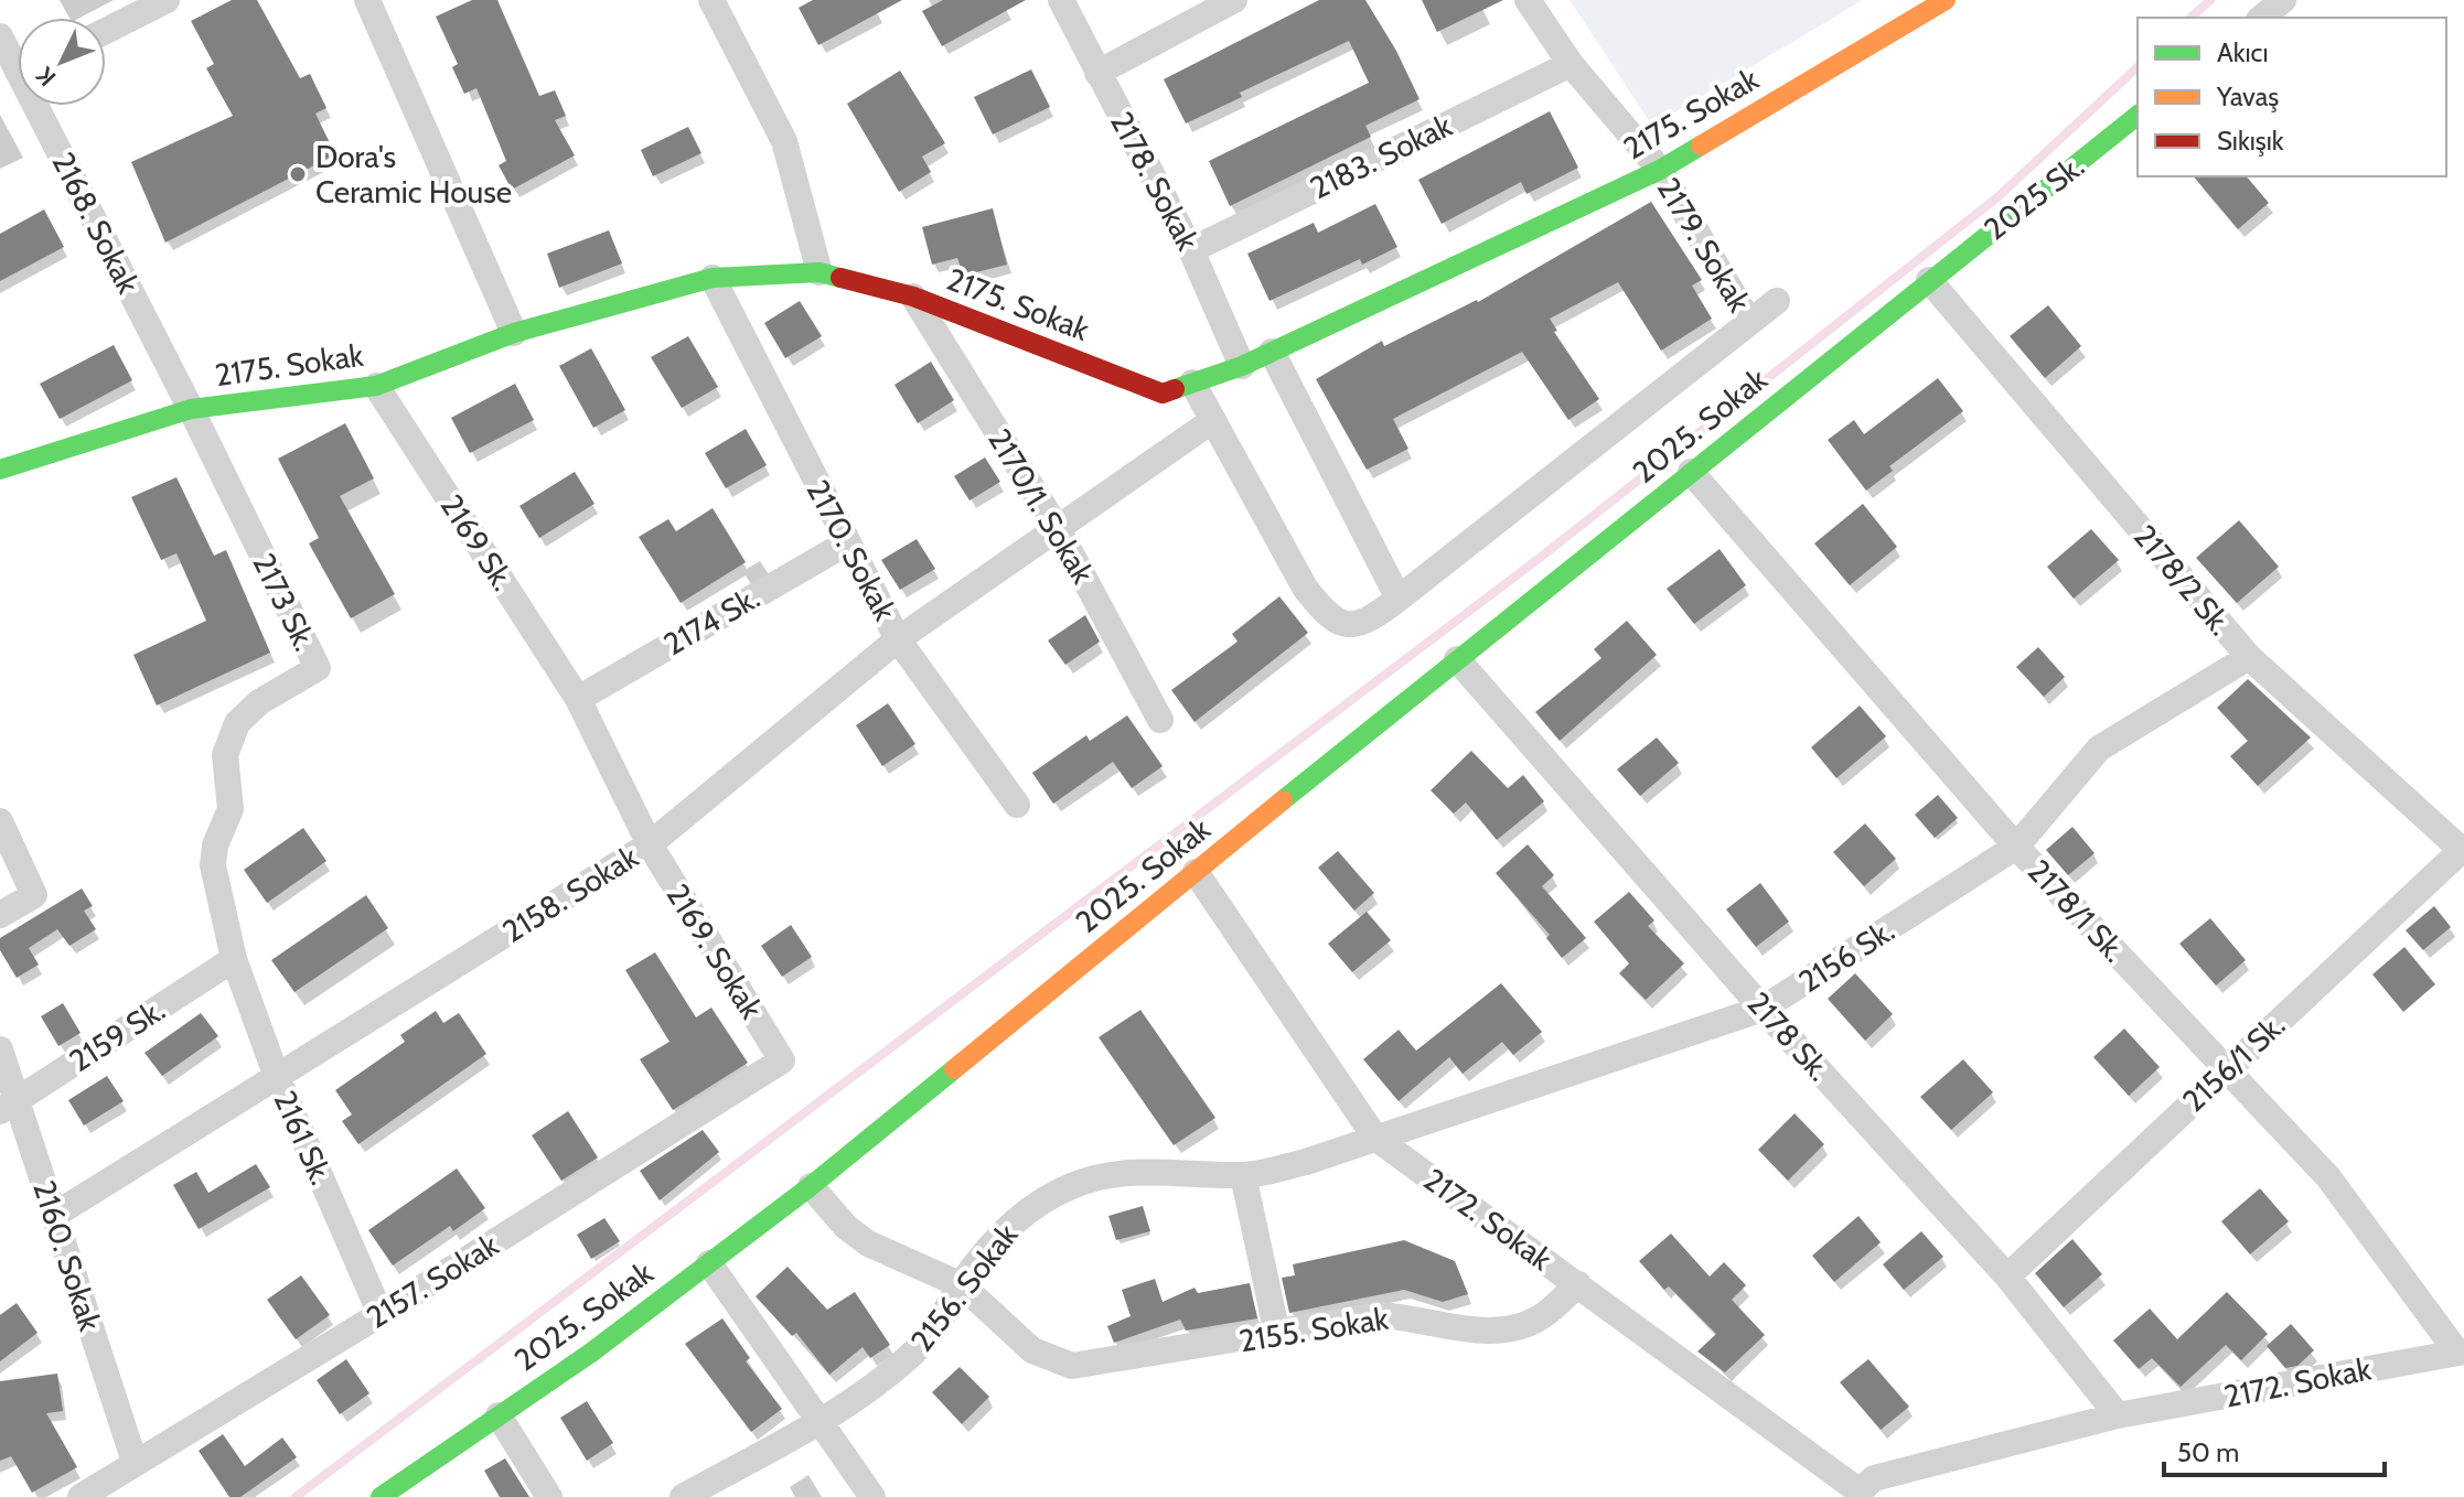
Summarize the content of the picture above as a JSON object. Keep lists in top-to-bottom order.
{
  "streets": {
    "street": [
      "2175. Sokak",
      "2183. Sokak",
      "2178. Sokak",
      "2025 Sk.",
      "2168. Sokak",
      "2179. Sokak",
      "2025. Sokak",
      "2170/1. Sokak",
      "2169 Sk.",
      "2170. Sokak",
      "2178/2 Sk.",
      "2173 Sk.",
      "2174 Sk.",
      "2158. Sokak",
      "2178/1 Sk.",
      "2169. Sokak",
      "2156 Sk.",
      "2159 Sk.",
      "2178 Sk.",
      "2156/1 Sk.",
      "2161 Sk.",
      "2172. Sokak",
      "2160. Sokak",
      "2157. Sokak",
      "2156. Sokak",
      "2155. Sokak"
    ]
  },
  "crossings": [
    ["2175. Sokak", "2178. Sokak"],
    ["2175. Sokak", "2168. Sokak"],
    ["2175. Sokak", "2179. Sokak"],
    ["2175. Sokak", "2170/1. Sokak"],
    ["2175. Sokak", "2169 Sk."],
    ["2175. Sokak", "2170. Sokak"],
    ["2175. Sokak", "2173 Sk."],
    ["2183. Sokak", "2178. Sokak"],
    ["2183. Sokak", "2179. Sokak"],
    ["2025 Sk.", "2025. Sokak"],
    ["2025 Sk.", "2178/2 Sk."],
    ["2168. Sokak", "2173 Sk."],
    ["2025. Sokak", "2178/2 Sk."],
    ["2025. Sokak", "2178/1 Sk."],
    ["2025. Sokak", "2178 Sk."],
    ["2025. Sokak", "2172. Sokak"],
    ["2170/1. Sokak", "2158. Sokak"],
    ["2169 Sk.", "2174 Sk."],
    ["2169 Sk.", "2169. Sokak"],
    ["2170. Sokak", "2174 Sk."],
    ["2170. Sokak", "2158. Sokak"],
    ["2178/2 Sk.", "2156 Sk."],
    ["2178/2 Sk.", "2156/1 Sk."],
    ["2173 Sk.", "2161 Sk."],
    ["2174 Sk.", "2169. Sokak"],
    ["2158. Sokak", "2169. Sokak"],
    ["2158. Sokak", "2161 Sk."],
    ["2158. Sokak", "2160. Sokak"],
    ["2178/1 Sk.", "2156 Sk."],
    ["2178/1 Sk.", "2156/1 Sk."],
    ["2178/1 Sk.", "2172. Sokak"],
    ["2169. Sokak", "2157. Sokak"],
    ["2156 Sk.", "2178 Sk."],
    ["2156 Sk.", "2172. Sokak"],
    ["2156 Sk.", "2156. Sokak"],
    ["2159 Sk.", "2161 Sk."],
    ["2159 Sk.", "2160. Sokak"],
    ["2178 Sk.", "2156/1 Sk."],
    ["2178 Sk.", "2172. Sokak"],
    ["2161 Sk.", "2157. Sokak"],
    ["2172. Sokak", "2156. Sokak"],
    ["2172. Sokak", "2155. Sokak"],
    ["2160. Sokak", "2157. Sokak"],
    ["2156. Sokak", "2155. Sokak"]
  ],
  "places": ["Dora's Ceramic House"],
  "legend": ["Akıcı", "Yavaş", "Sıkışık"],
  "scale_bar": "50 m",
  "north": "bottom left"
}
